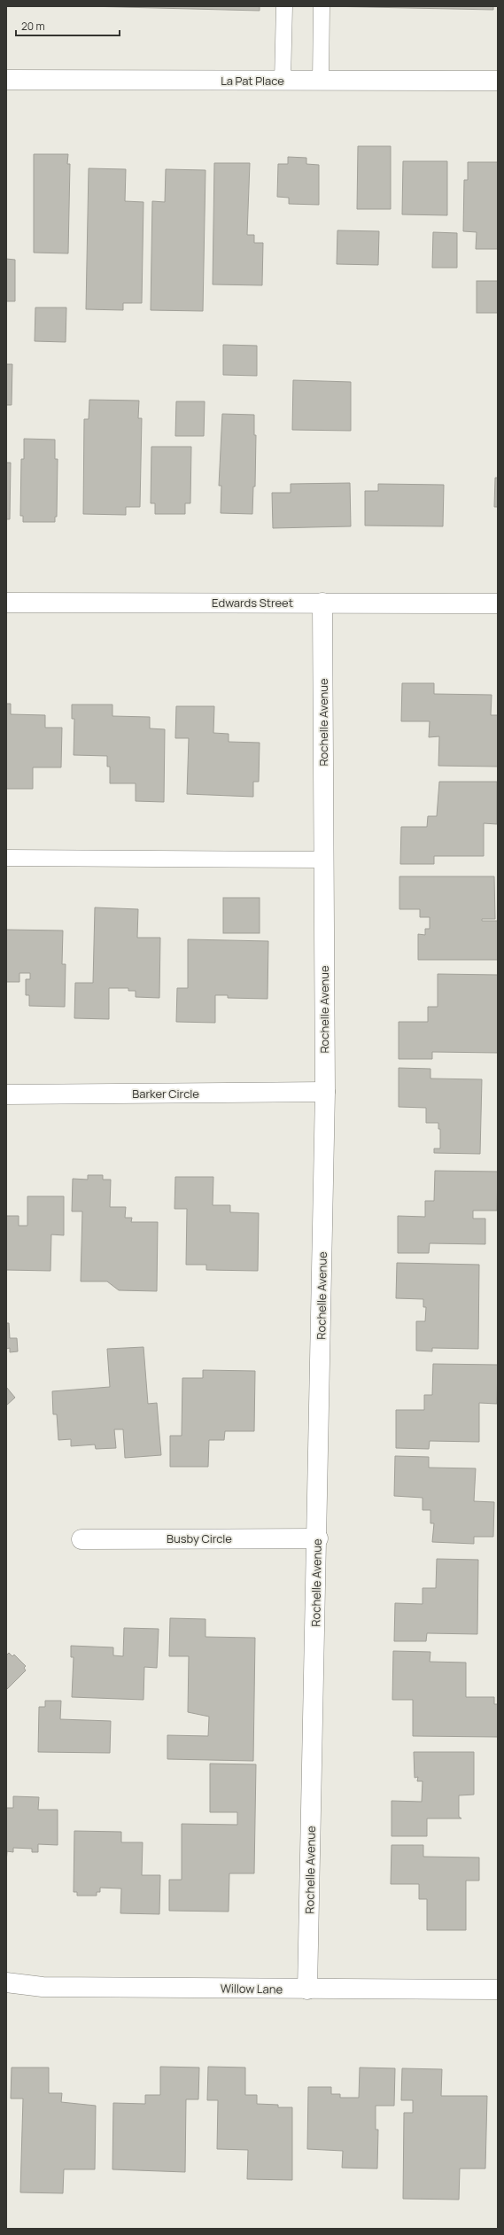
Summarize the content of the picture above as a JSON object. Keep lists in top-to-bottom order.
{
  "streets": {
    "street": [
      "La Pat Place",
      "Edwards Street",
      "Rochelle Avenue",
      "Barker Circle",
      "Busby Circle",
      "Willow Lane"
    ]
  },
  "crossings": [
    ["Edwards Street", "Rochelle Avenue"],
    ["Rochelle Avenue", "Barker Circle"],
    ["Rochelle Avenue", "Busby Circle"],
    ["Rochelle Avenue", "Willow Lane"]
  ],
  "scale_bar": "20 m"
}
